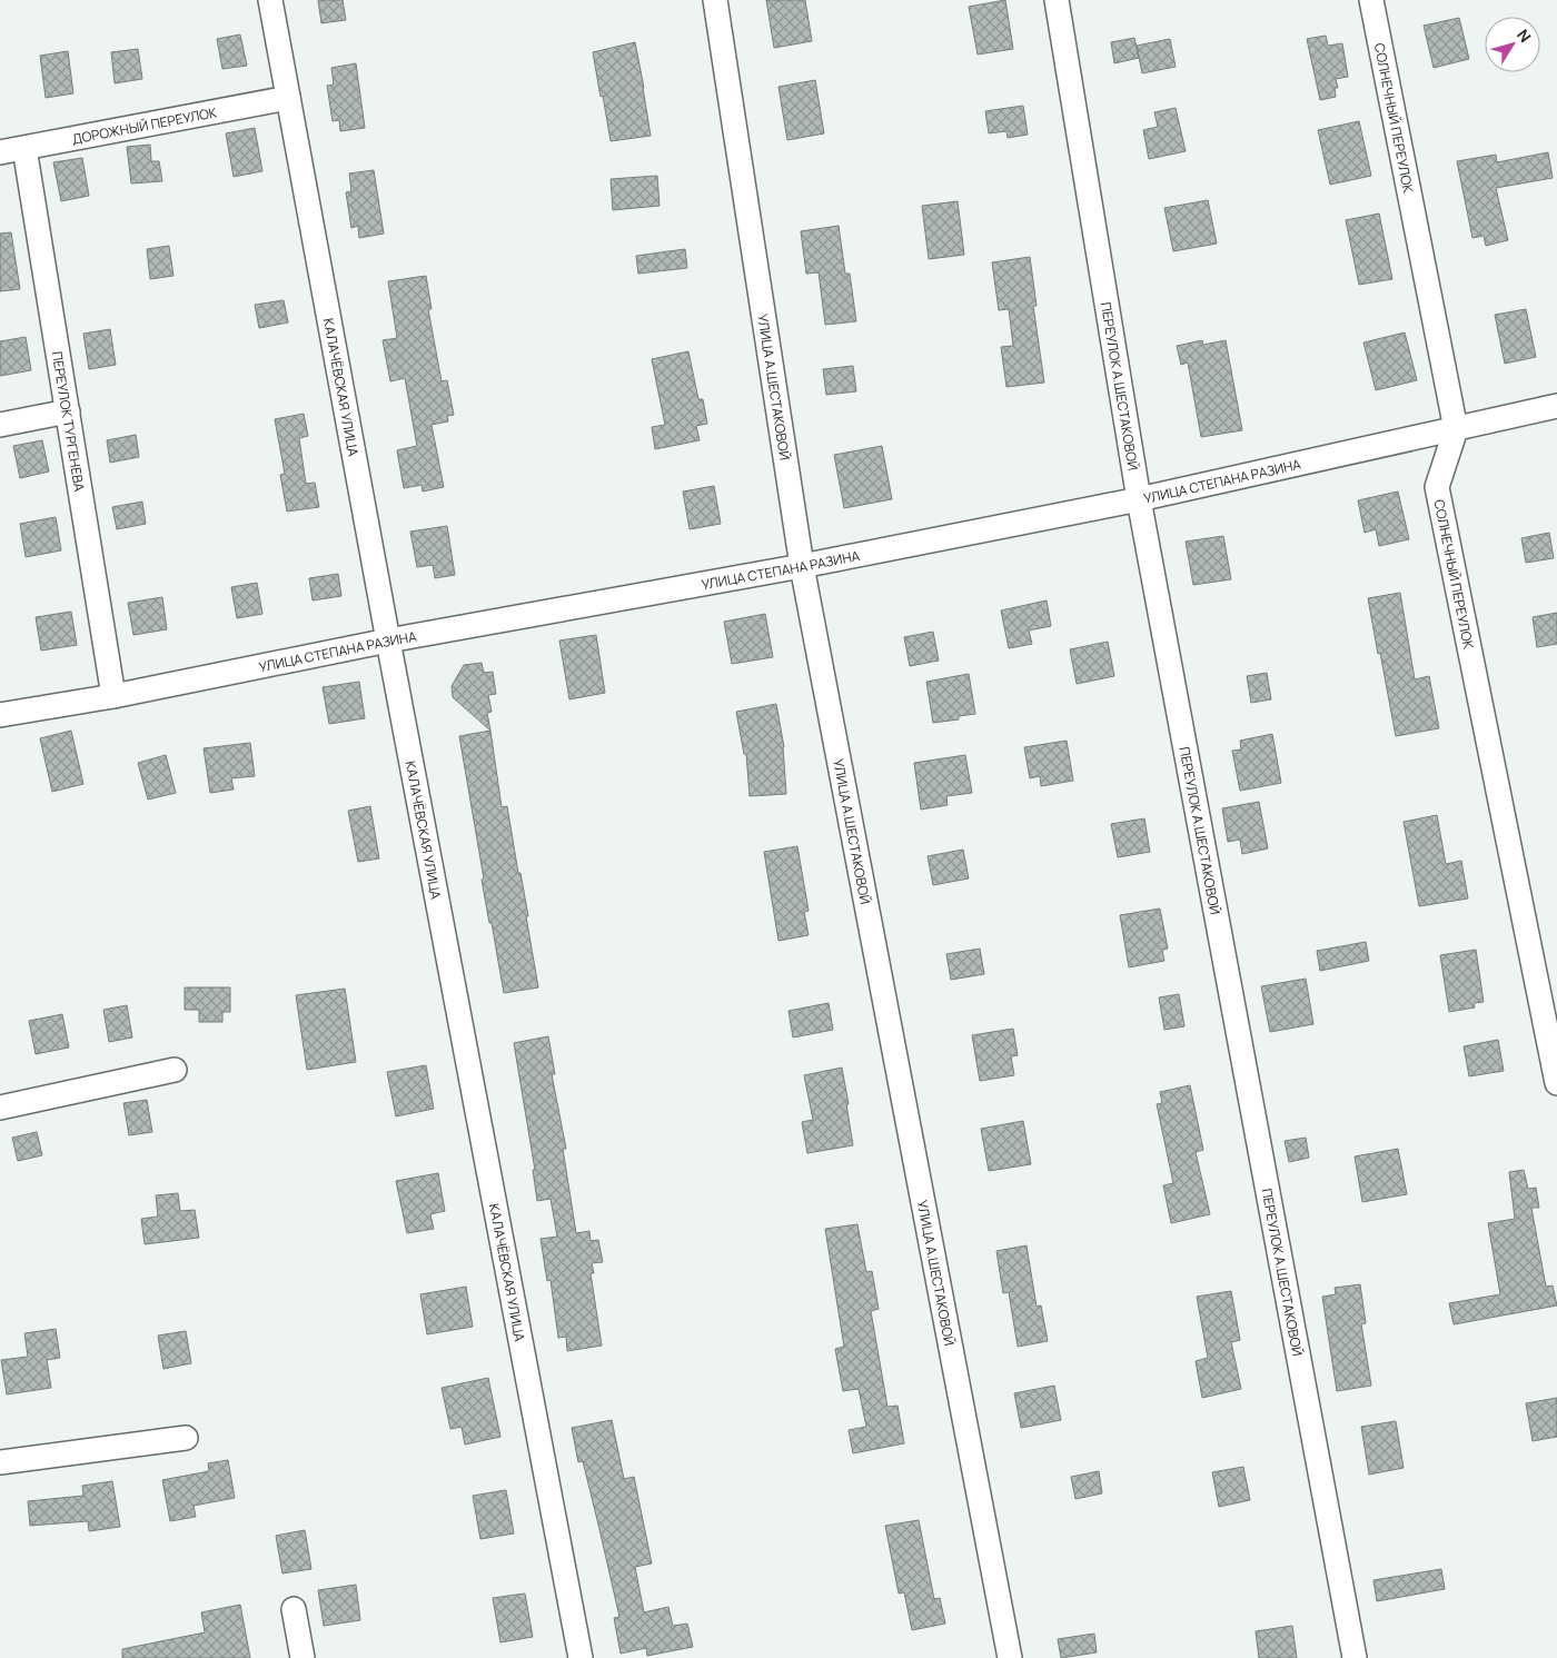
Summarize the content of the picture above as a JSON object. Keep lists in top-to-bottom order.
{
  "streets": {
    "street": [
      "СОЛНЕЧНЫЙ ПЕРЕУЛОК",
      "ДОРОЖНЫЙ ПЕРЕУЛОК",
      "КАЛАЧЁВСКАЯ УЛИЦА",
      "УЛИЦА А.ШЕСТАКОВОЙ",
      "ПЕРЕУЛОК А.ШЕСТАКОВОЙ",
      "ПЕРЕУЛОК ТУРГЕНЕВА",
      "УЛИЦА СТЕПАНА РАЗИНА"
    ]
  },
  "crossings": [
    ["СОЛНЕЧНЫЙ ПЕРЕУЛОК", "УЛИЦА СТЕПАНА РАЗИНА"],
    ["ДОРОЖНЫЙ ПЕРЕУЛОК", "КАЛАЧЁВСКАЯ УЛИЦА"],
    ["ДОРОЖНЫЙ ПЕРЕУЛОК", "ПЕРЕУЛОК ТУРГЕНЕВА"],
    ["КАЛАЧЁВСКАЯ УЛИЦА", "УЛИЦА СТЕПАНА РАЗИНА"],
    ["УЛИЦА А.ШЕСТАКОВОЙ", "УЛИЦА СТЕПАНА РАЗИНА"],
    ["ПЕРЕУЛОК А.ШЕСТАКОВОЙ", "УЛИЦА СТЕПАНА РАЗИНА"],
    ["ПЕРЕУЛОК ТУРГЕНЕВА", "УЛИЦА СТЕПАНА РАЗИНА"]
  ],
  "north": "top right"
}
